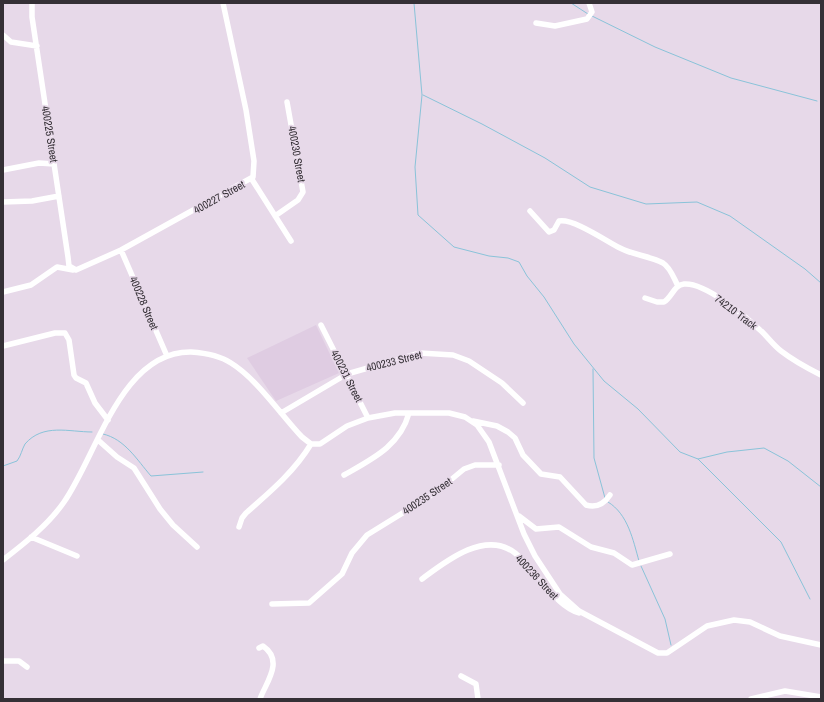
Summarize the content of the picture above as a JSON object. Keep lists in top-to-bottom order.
{
  "streets": {
    "street": [
      "400225 Street",
      "400230 Street",
      "400227 Street",
      "400228 Street",
      "74210 Track",
      "400233 Street",
      "400231 Street",
      "400235 Street",
      "400236 Street"
    ]
  },
  "crossings": [
    ["400225 Street", "400227 Street"],
    ["400227 Street", "400228 Street"],
    ["400233 Street", "400231 Street"]
  ]
}
